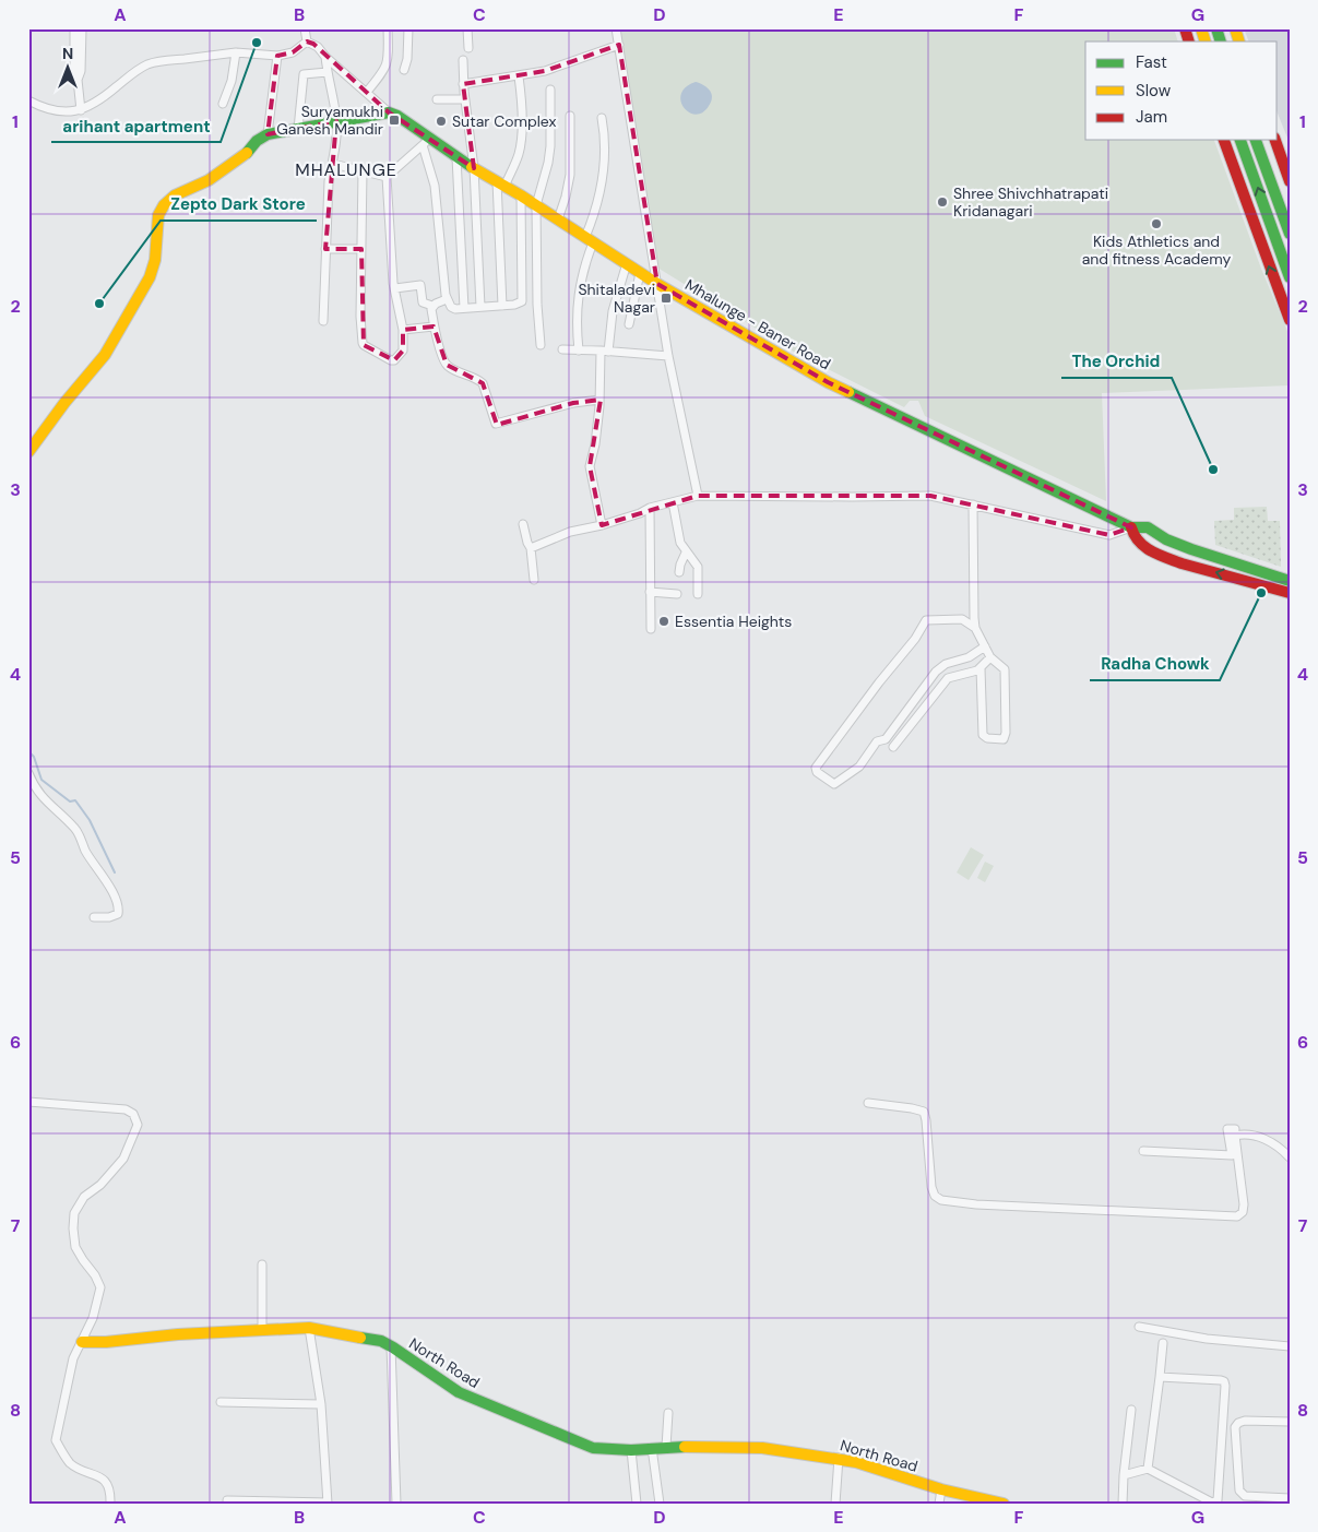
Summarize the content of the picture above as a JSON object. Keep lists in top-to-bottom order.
{
  "streets": {
    "main road": ["Mhalunge - Baner Road", "North Road"]
  },
  "districts": ["MHALUNGE"],
  "places": {
    "other": [
      "arihant apartment",
      "Sutar Complex",
      "Shree Shivchhatrapati Kridanagari",
      "Kids Athletics and and fitness Academy",
      "Zepto Dark Store",
      "The Orchid",
      "Radha Chowk",
      "Essentia Heights"
    ],
    "transit": ["Suryamukhi Ganesh Mandir", "Shitaladevi Nagar"]
  },
  "legend": ["Fast", "Slow", "Jam"],
  "north": "top",
  "grid": {
    "columns": [
      "A",
      "B",
      "C",
      "D",
      "E",
      "F",
      "G"
    ],
    "rows": [
      "1",
      "2",
      "3",
      "4",
      "5",
      "6",
      "7",
      "8"
    ]
  }
}
